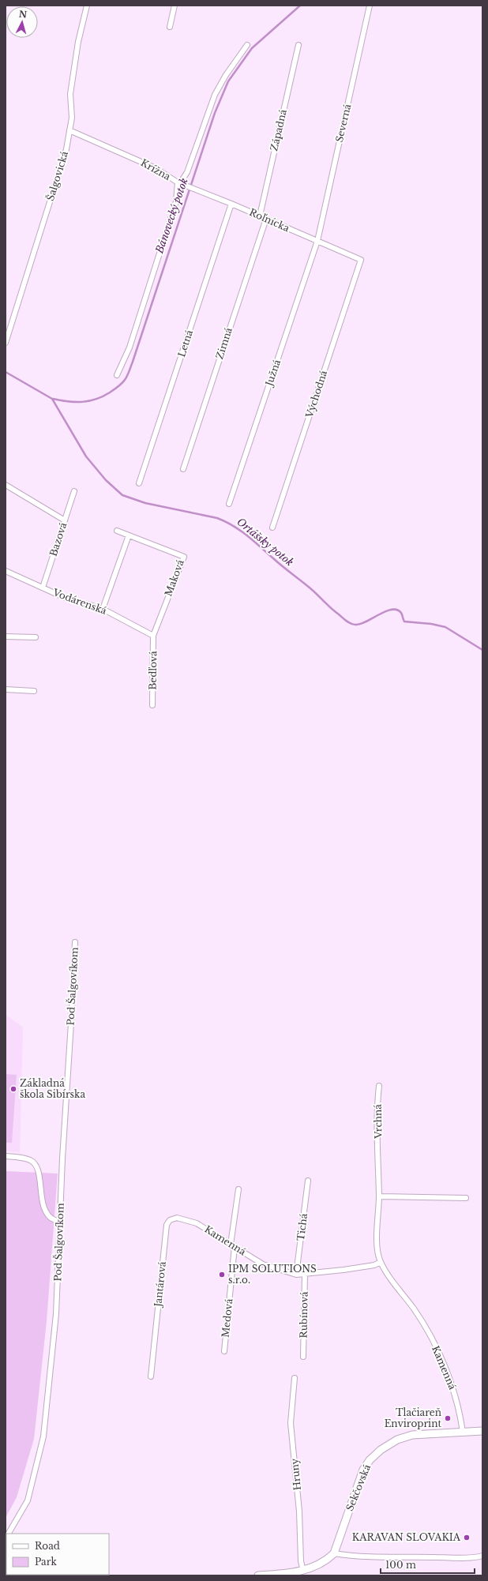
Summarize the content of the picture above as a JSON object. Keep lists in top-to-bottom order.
{
  "streets": {
    "street": [
      "Severná",
      "Západná",
      "Krížna",
      "Šalgovická",
      "Roľnícka",
      "Letná",
      "Zimná",
      "Južná",
      "Východná",
      "Bazová",
      "Maková",
      "Vodárenská",
      "Bedľová",
      "Pod Šalgovíkom",
      "Vrchná",
      "Tichá",
      "Kamenná",
      "Jantárová",
      "Rubínová",
      "Medová",
      "Hruny",
      "Sekčovská"
    ]
  },
  "crossings": [
    ["Severná", "Roľnícka"],
    ["Severná", "Južná"],
    ["Západná", "Roľnícka"],
    ["Krížna", "Šalgovická"],
    ["Krížna", "Roľnícka"],
    ["Roľnícka", "Letná"],
    ["Roľnícka", "Zimná"],
    ["Roľnícka", "Južná"],
    ["Roľnícka", "Východná"],
    ["Bazová", "Vodárenská"],
    ["Maková", "Vodárenská"],
    ["Maková", "Bedľová"],
    ["Vodárenská", "Bedľová"],
    ["Vrchná", "Kamenná"],
    ["Tichá", "Kamenná"],
    ["Kamenná", "Jantárová"],
    ["Kamenná", "Rubínová"],
    ["Kamenná", "Medová"],
    ["Kamenná", "Sekčovská"]
  ],
  "water": ["Bánovecký potok", "Ortášsky potok"],
  "places": [
    "Základná škola Sibírska",
    "IPM SOLUTIONS s.r.o.",
    "Tlačiareň Enviroprint",
    "KARAVAN SLOVAKIA"
  ],
  "legend": ["Road", "Park"],
  "scale_bar": "100 m",
  "north": "top"
}
